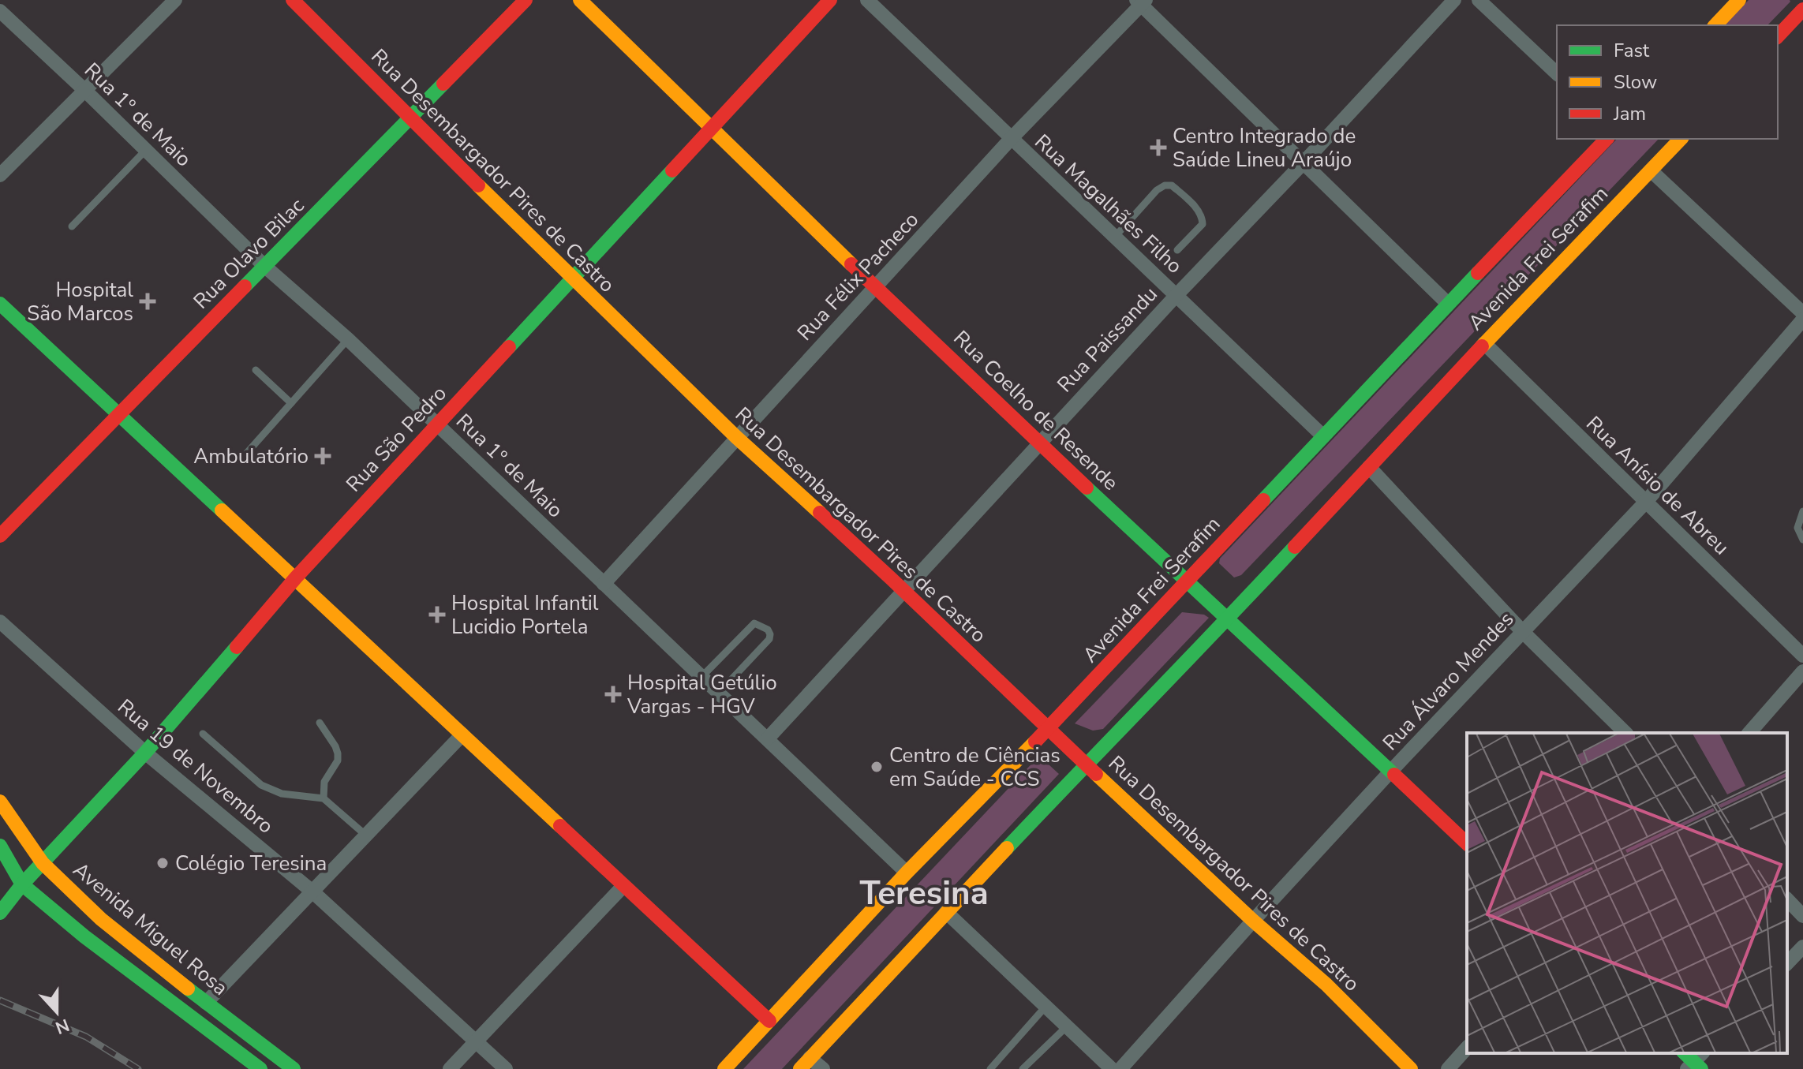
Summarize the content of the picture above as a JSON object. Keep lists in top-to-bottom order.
{
  "streets": {
    "main road": [
      "Rua Desembargador Pires de Castro",
      "Rua Olavo Bilac",
      "Avenida Frei Serafim",
      "Rua Coelho de Resende",
      "Rua São Pedro",
      "Avenida Miguel Rosa"
    ],
    "street": [
      "Rua 1º de Maio",
      "Rua Magalhães Filho",
      "Rua Félix Pacheco",
      "Rua Paissandu",
      "Rua Anísio de Abreu",
      "Rua Álvaro Mendes",
      "Rua 19 de Novembro"
    ]
  },
  "crossings": [
    ["Rua 1º de Maio", "Rua Olavo Bilac"],
    ["Rua 1º de Maio", "Avenida Frei Serafim"],
    ["Rua 1º de Maio", "Rua Félix Pacheco"],
    ["Rua 1º de Maio", "Rua Paissandu"],
    ["Rua 1º de Maio", "Rua São Pedro"],
    ["Rua Desembargador Pires de Castro", "Rua Olavo Bilac"],
    ["Rua Desembargador Pires de Castro", "Avenida Frei Serafim"],
    ["Rua Desembargador Pires de Castro", "Rua Félix Pacheco"],
    ["Rua Desembargador Pires de Castro", "Rua Paissandu"],
    ["Rua Desembargador Pires de Castro", "Rua São Pedro"],
    ["Rua Desembargador Pires de Castro", "Rua Álvaro Mendes"],
    ["Rua Magalhães Filho", "Avenida Frei Serafim"],
    ["Rua Magalhães Filho", "Rua Félix Pacheco"],
    ["Rua Magalhães Filho", "Rua Paissandu"],
    ["Avenida Frei Serafim", "Rua Coelho de Resende"],
    ["Avenida Frei Serafim", "Rua Anísio de Abreu"],
    ["Rua Félix Pacheco", "Rua Coelho de Resende"],
    ["Rua Paissandu", "Rua Coelho de Resende"],
    ["Rua Coelho de Resende", "Rua São Pedro"],
    ["Rua Coelho de Resende", "Rua Álvaro Mendes"],
    ["Rua São Pedro", "Rua 19 de Novembro"],
    ["Rua São Pedro", "Avenida Miguel Rosa"],
    ["Rua Anísio de Abreu", "Rua Álvaro Mendes"]
  ],
  "districts": ["Teresina"],
  "places": {
    "health": [
      "Centro Integrado de Saúde Lineu Araújo",
      "Hospital São Marcos",
      "Ambulatório",
      "Hospital Infantil Lucidio Portela",
      "Hospital Getúlio Vargas - HGV"
    ],
    "other": ["Centro de Ciências em Saúde - CCS", "Colégio Teresina"]
  },
  "legend": ["Fast", "Slow", "Jam"],
  "north": "bottom"
}
